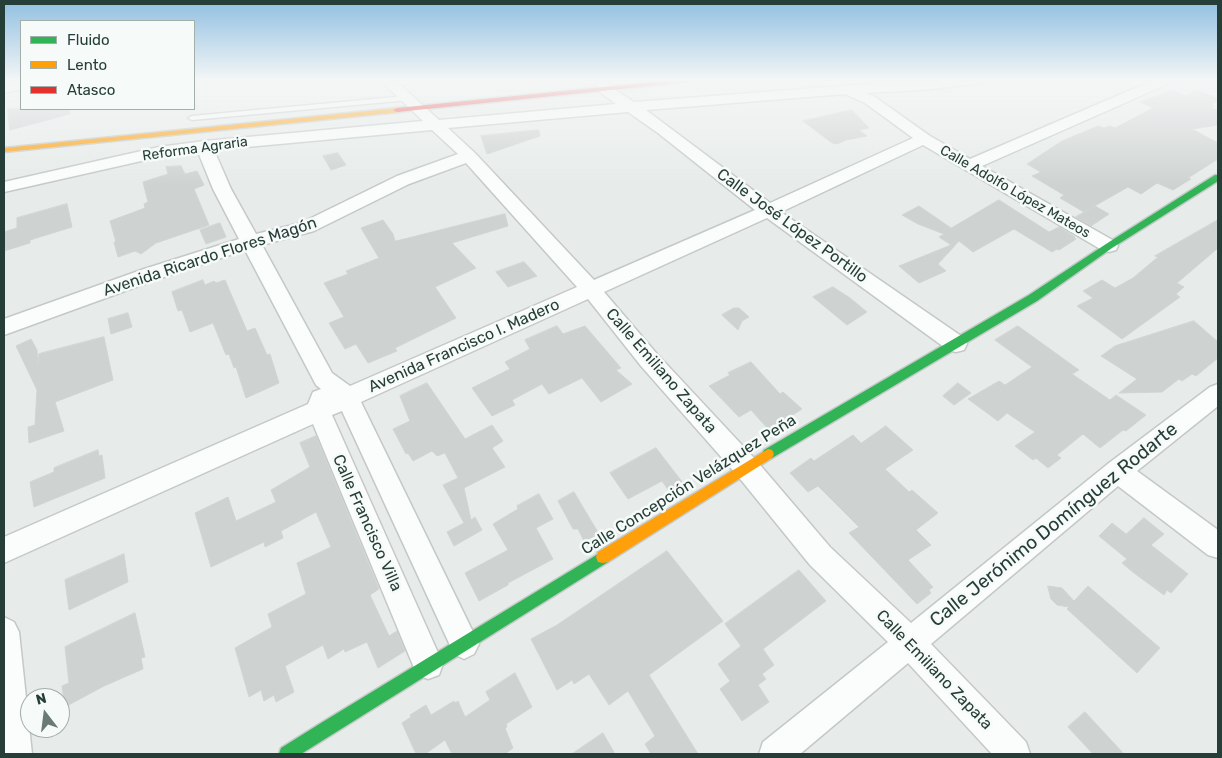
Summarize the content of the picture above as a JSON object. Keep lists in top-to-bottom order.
{
  "streets": {
    "street": [
      "Reforma Agraria",
      "Calle Adolfo López Mateos",
      "Calle José López Portillo",
      "Avenida Ricardo Flores Magón",
      "Avenida Francisco I. Madero",
      "Calle Emiliano Zapata",
      "Calle Concepción Velázquez Peña",
      "Calle Francisco Villa",
      "Calle Jerónimo Domínguez Rodarte"
    ]
  },
  "crossings": [
    ["Reforma Agraria", "Calle Emiliano Zapata"],
    ["Calle Adolfo López Mateos", "Avenida Francisco I. Madero"],
    ["Calle Adolfo López Mateos", "Calle Concepción Velázquez Peña"],
    ["Calle José López Portillo", "Avenida Francisco I. Madero"],
    ["Calle José López Portillo", "Calle Concepción Velázquez Peña"],
    ["Avenida Ricardo Flores Magón", "Calle Emiliano Zapata"],
    ["Avenida Francisco I. Madero", "Calle Emiliano Zapata"],
    ["Avenida Francisco I. Madero", "Calle Francisco Villa"],
    ["Calle Emiliano Zapata", "Calle Concepción Velázquez Peña"],
    ["Calle Emiliano Zapata", "Calle Jerónimo Domínguez Rodarte"],
    ["Calle Concepción Velázquez Peña", "Calle Francisco Villa"]
  ],
  "legend": ["Fluido", "Lento", "Atasco"],
  "north": "top"
}
